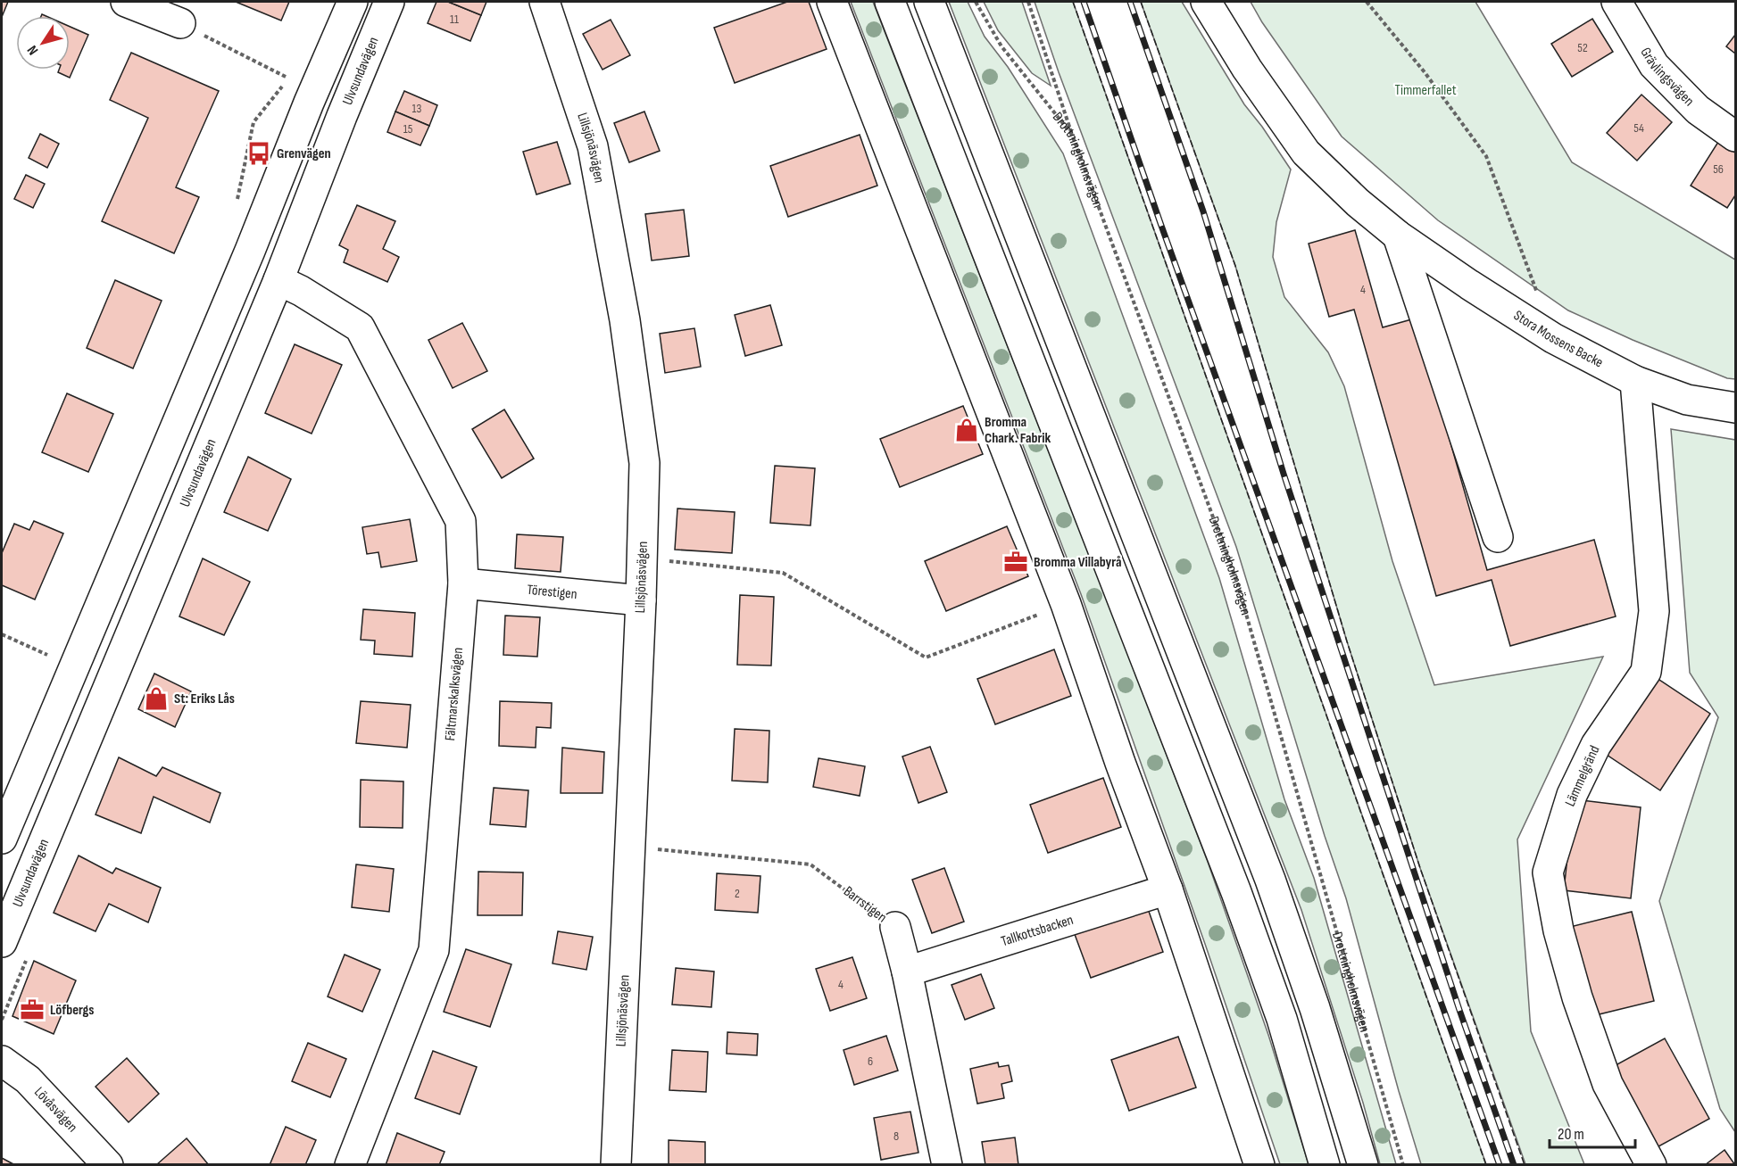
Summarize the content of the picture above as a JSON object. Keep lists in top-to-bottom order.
{
  "streets": {
    "street": [
      "Ulvsundavägen",
      "Grävlingsvägen",
      "Lillsjönäsvägen",
      "Stora Mossens Backe",
      "Törestigen",
      "Fältmarskalksvägen",
      "Lämmelgränd",
      "Barrstigen",
      "Tallkottsbacken",
      "Lövåsvägen"
    ],
    "path": ["Drottningholmsvägen"]
  },
  "crossings": [
    ["Ulvsundavägen", "Fältmarskalksvägen"],
    ["Lillsjönäsvägen", "Törestigen"],
    ["Lillsjönäsvägen", "Barrstigen"],
    ["Stora Mossens Backe", "Lämmelgränd"],
    ["Törestigen", "Fältmarskalksvägen"],
    ["Barrstigen", "Tallkottsbacken"]
  ],
  "parks": ["Timmerfallet"],
  "places": {
    "bus stop": ["Grenvägen"],
    "shop": ["Bromma Chark. Fabrik", "St: Eriks Lås"],
    "office": ["Bromma Villabyrå", "Löfbergs"]
  },
  "house_numbers": [
    "11",
    "52",
    "13",
    "54",
    "15",
    "56",
    "4",
    "2",
    "4",
    "6",
    "8"
  ],
  "scale_bar": "20 m",
  "north": "bottom left"
}
